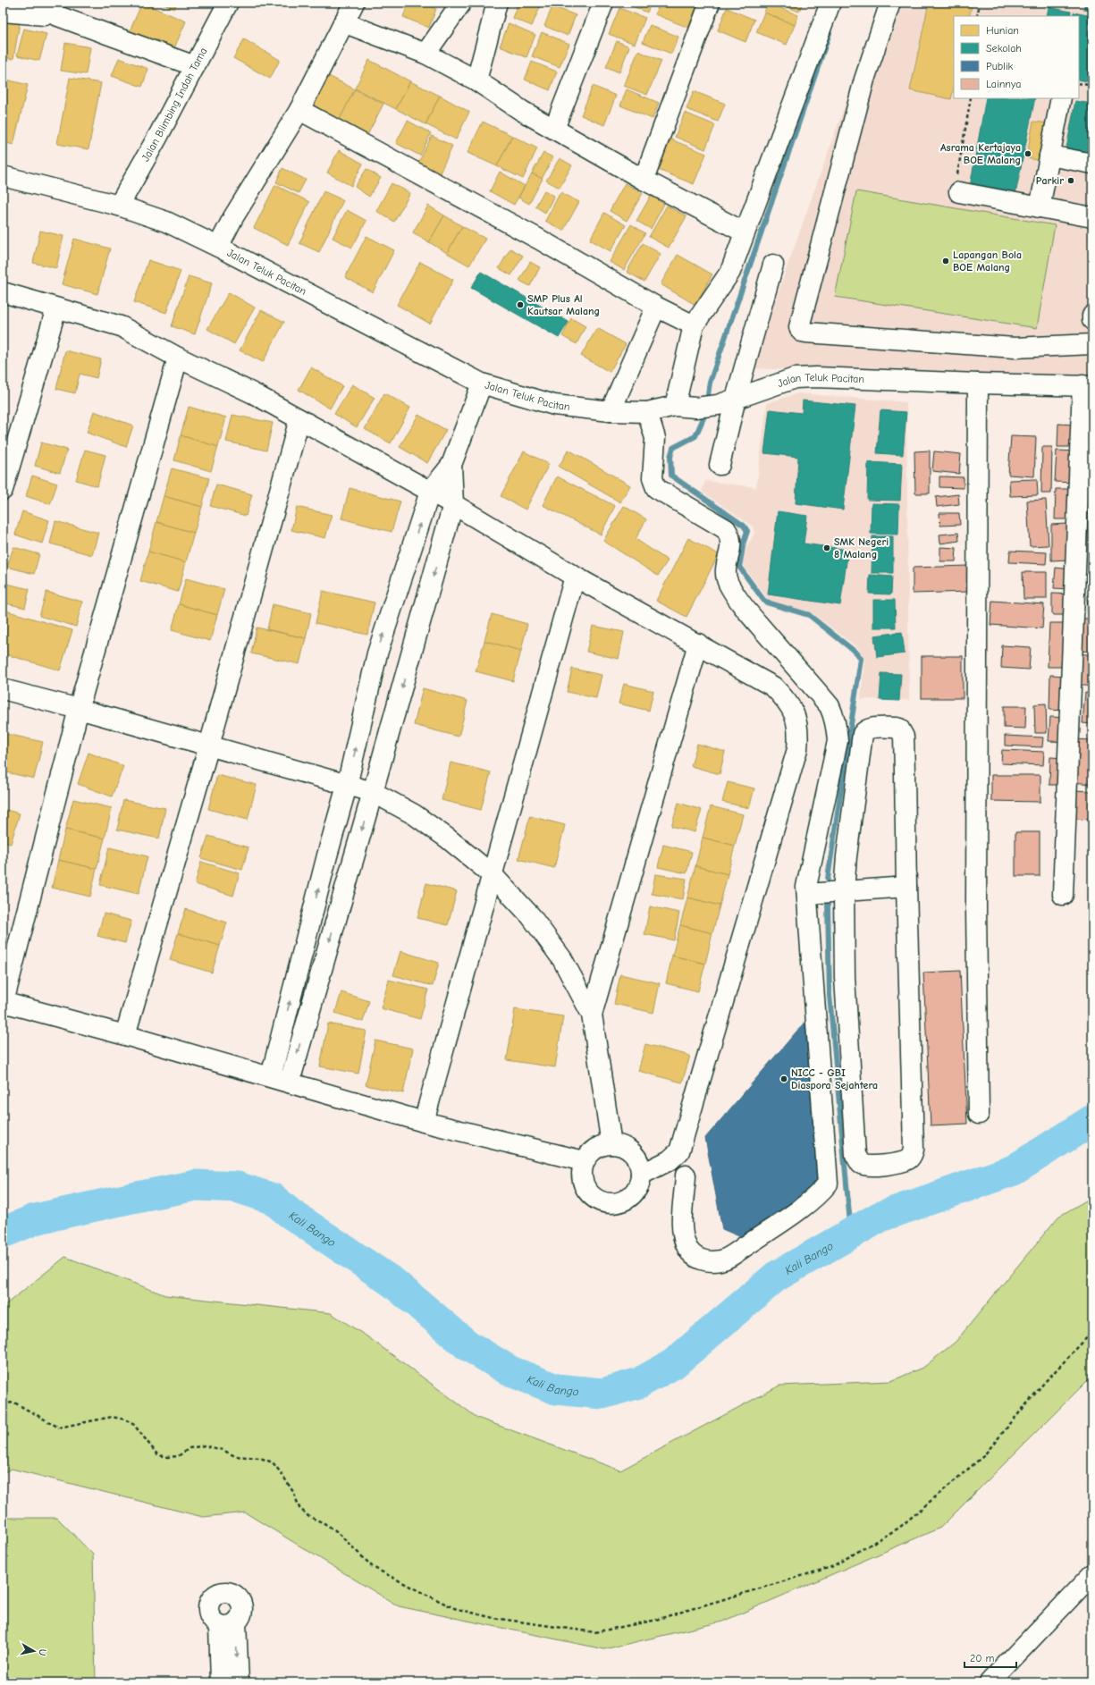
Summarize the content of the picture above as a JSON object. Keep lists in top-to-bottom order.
{
  "streets": {
    "street": ["Jalan Blimbing Indah Tama", "Jalan Teluk Pacitan"]
  },
  "crossings": [
    ["Jalan Blimbing Indah Tama", "Jalan Teluk Pacitan"]
  ],
  "water": ["Kali Bango"],
  "places": [
    "Asrama Kertajaya BOE Malang",
    "Parkir",
    "Lapangan Bola BOE Malang",
    "SMP Plus Al Kautsar Malang",
    "SMK Negeri 8 Malang",
    "NICC - GBI Diaspora Sejahtera"
  ],
  "legend": [
    "Hunian",
    "Sekolah",
    "Publik",
    "Lainnya"
  ],
  "scale_bar": "20 m",
  "north": "right"
}
